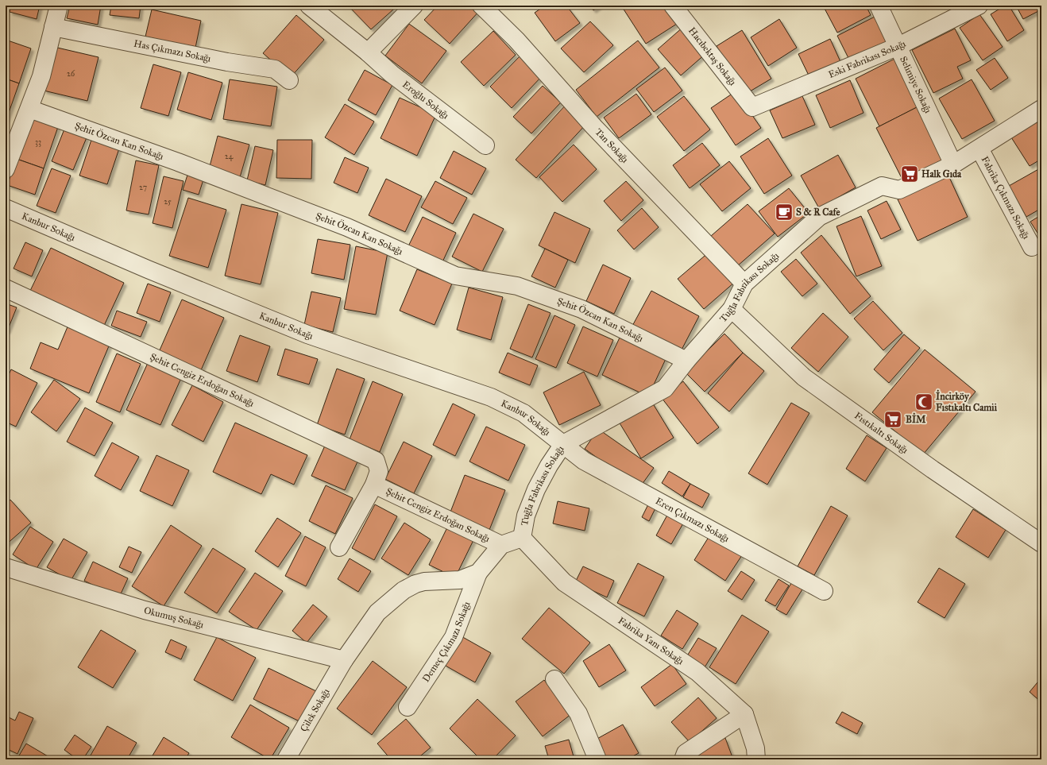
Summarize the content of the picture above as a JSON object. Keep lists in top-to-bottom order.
{
  "streets": {
    "street": [
      "Has Çıkmazı Sokağı",
      "Hacıbektaş Sokağı",
      "Eski Fabrikası Sokağı",
      "Selimiye Sokağı",
      "Eroğlu Sokağı",
      "Şehit Özcan Kan Sokağı",
      "Tan Sokağı",
      "Fabrika Çıkmazı Sokağı",
      "Kanbur Sokağı",
      "Tuğla Fabrikası Sokağı",
      "Şehit Cengiz Erdoğan Sokağı",
      "Fıstıkaltı Sokağı",
      "Eren Çıkmazı Sokağı",
      "Okumuş Sokağı",
      "Fabrika Yanı Sokağı",
      "Demeç Çıkmazı Sokağı",
      "Çilek Sokağı"
    ]
  },
  "crossings": [
    ["Hacıbektaş Sokağı", "Eski Fabrikası Sokağı"],
    ["Eski Fabrikası Sokağı", "Selimiye Sokağı"],
    ["Selimiye Sokağı", "Tuğla Fabrikası Sokağı"],
    ["Şehit Özcan Kan Sokağı", "Tuğla Fabrikası Sokağı"],
    ["Tan Sokağı", "Tuğla Fabrikası Sokağı"],
    ["Fabrika Çıkmazı Sokağı", "Tuğla Fabrikası Sokağı"],
    ["Kanbur Sokağı", "Tuğla Fabrikası Sokağı"],
    ["Kanbur Sokağı", "Eren Çıkmazı Sokağı"],
    ["Tuğla Fabrikası Sokağı", "Fıstıkaltı Sokağı"],
    ["Tuğla Fabrikası Sokağı", "Eren Çıkmazı Sokağı"],
    ["Tuğla Fabrikası Sokağı", "Fabrika Yanı Sokağı"],
    ["Okumuş Sokağı", "Çilek Sokağı"],
    ["Demeç Çıkmazı Sokağı", "Çilek Sokağı"]
  ],
  "places": {
    "supermarket": ["Halk Gıda", "BİM"],
    "cafe": ["S & R Cafe"],
    "mosque": ["İncirköy Fıstıkaltı Camii"]
  },
  "house_numbers": [
    "26",
    "33",
    "24",
    "27",
    "25"
  ]
}
